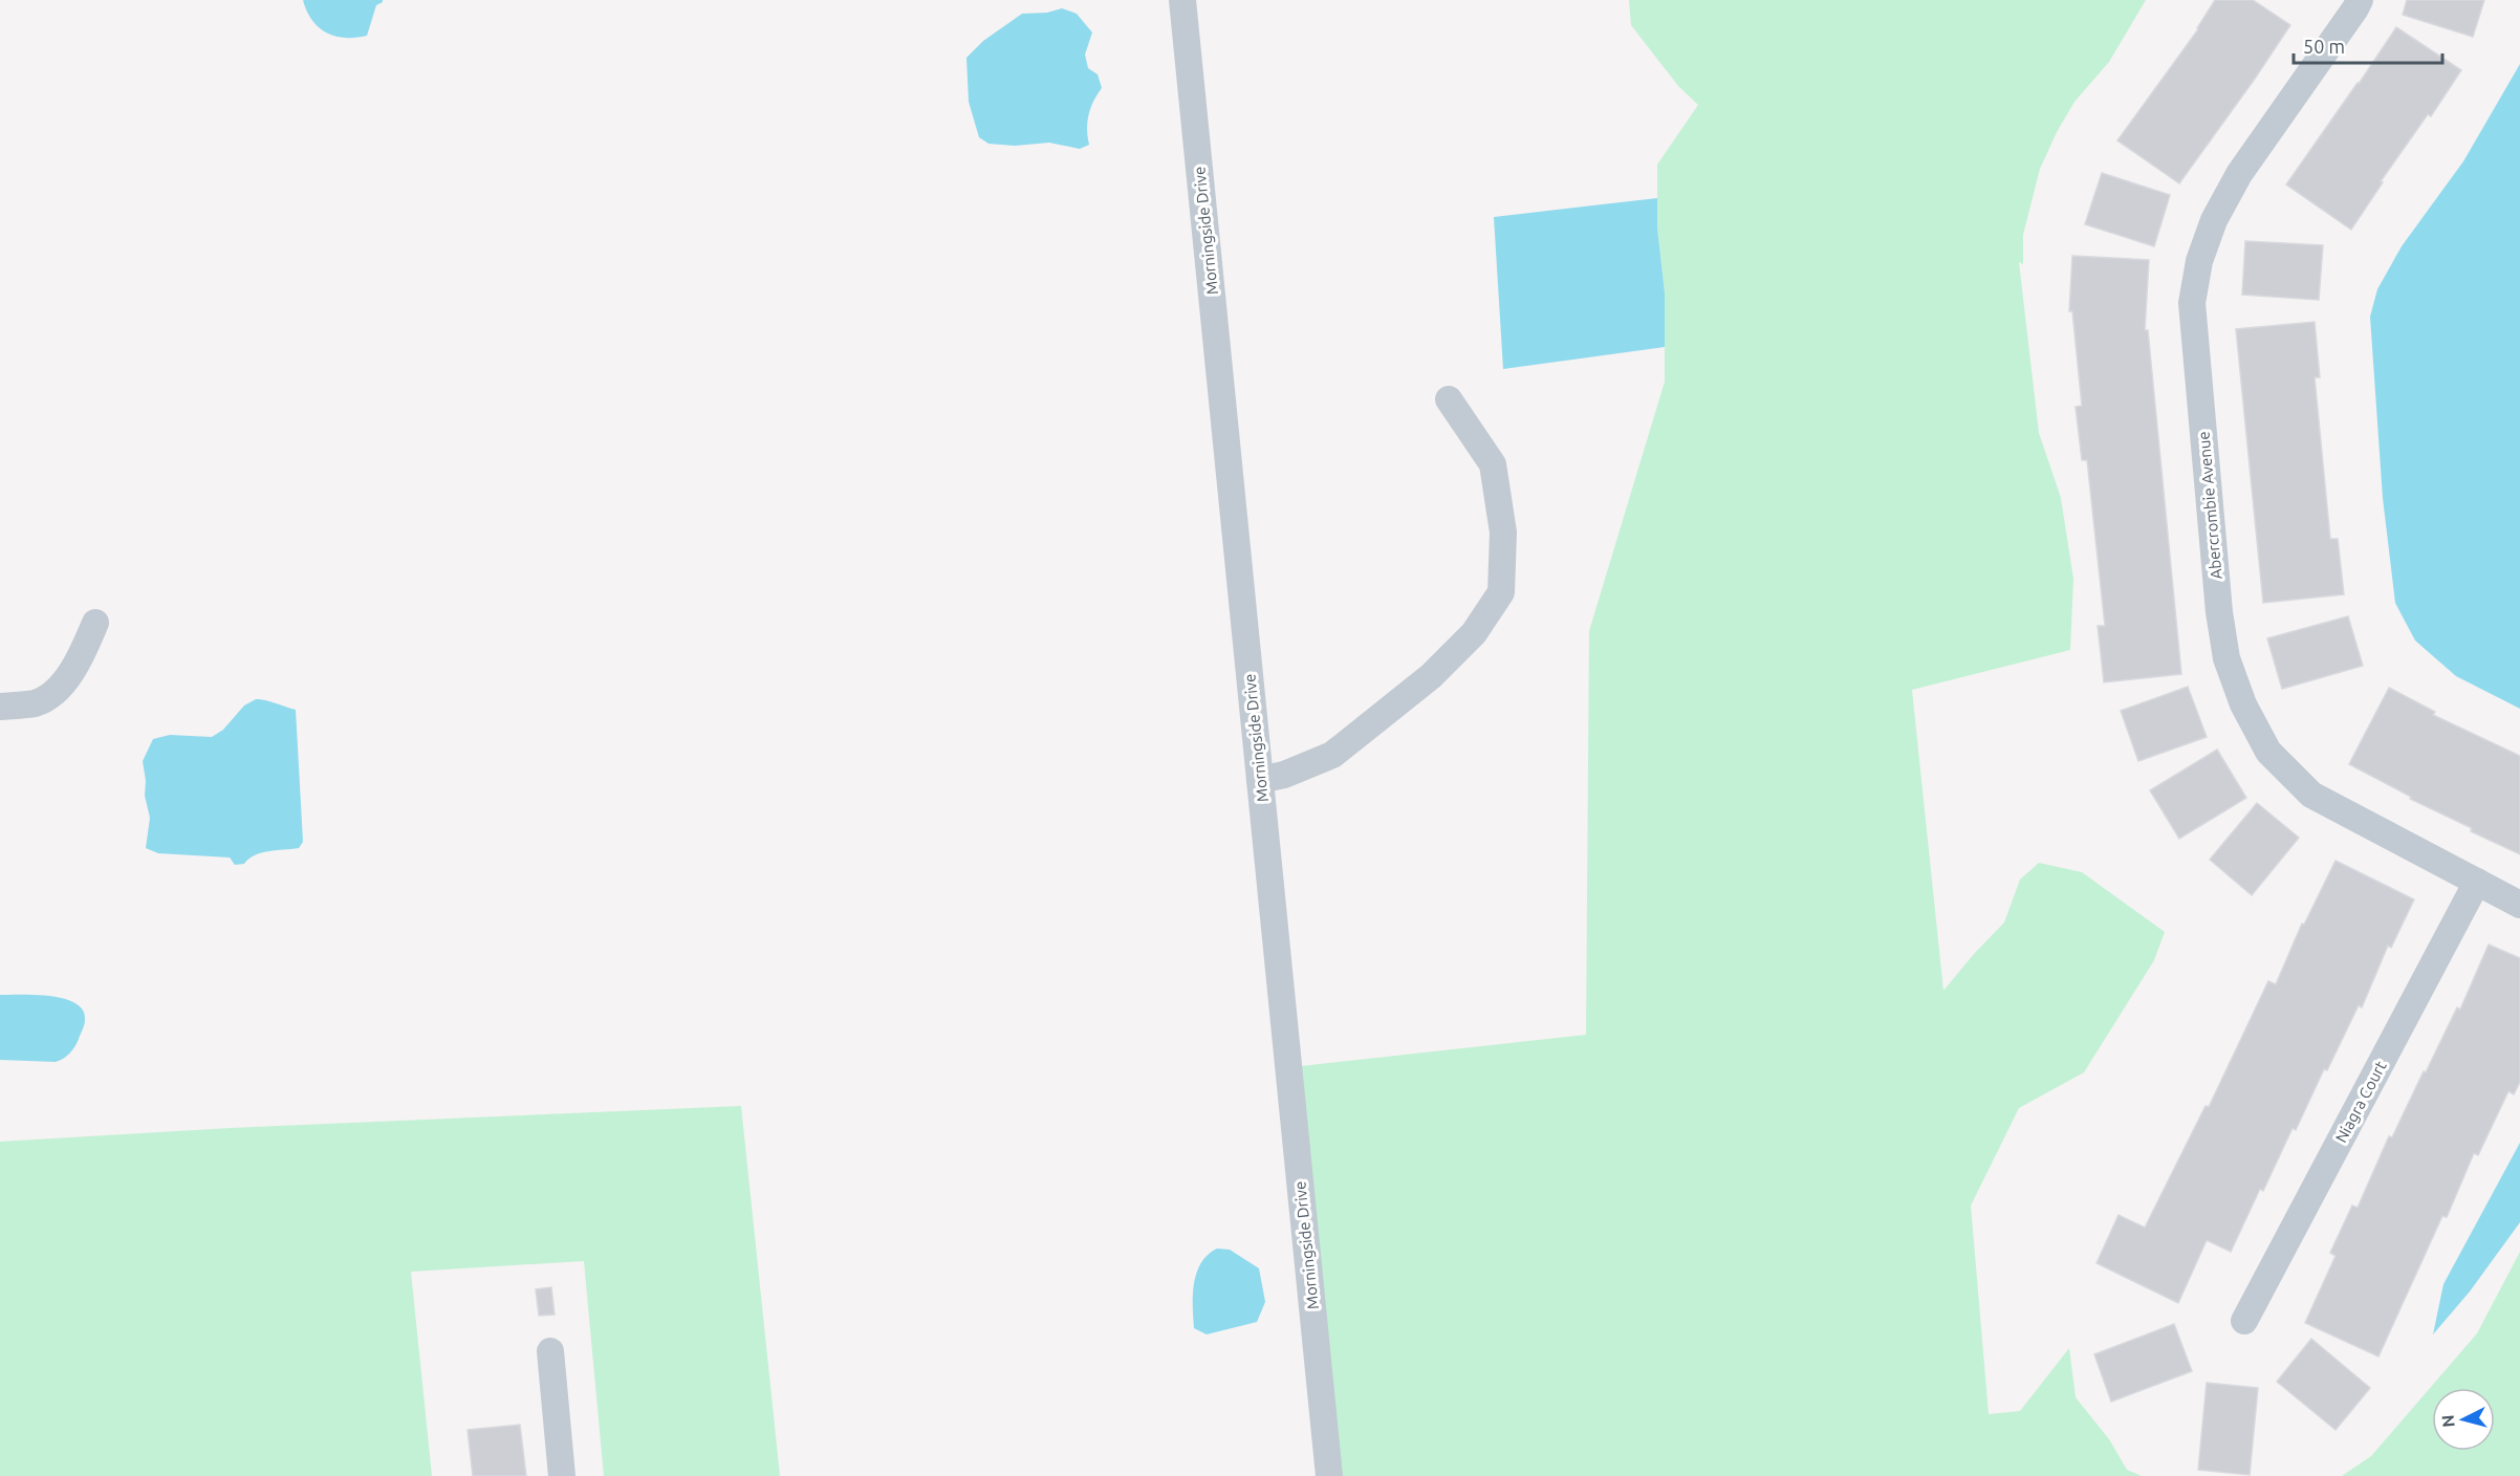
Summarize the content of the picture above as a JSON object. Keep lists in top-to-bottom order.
{
  "streets": {
    "street": ["Morningside Drive", "Abercrombie Avenue", "Niagra Court"]
  },
  "crossings": [
    ["Abercrombie Avenue", "Niagra Court"]
  ],
  "scale_bar": "50 m",
  "north": "left"
}
